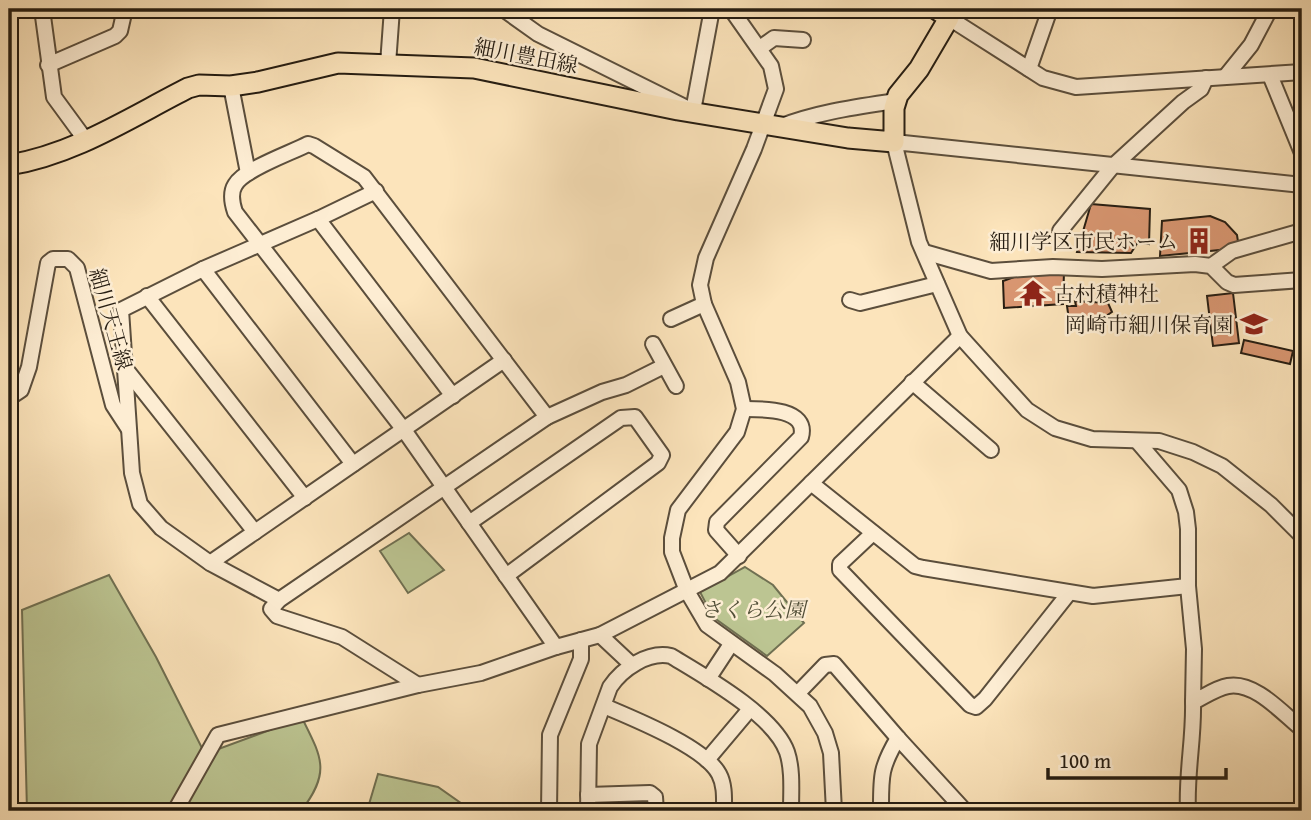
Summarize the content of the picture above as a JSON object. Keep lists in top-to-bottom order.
{
  "streets": {
    "main road": ["細川豊田線"],
    "street": ["細川天王線"]
  },
  "parks": ["さくら公園"],
  "places": {
    "building": ["細川学区市民ホーム"],
    "temple": ["古村積神社"],
    "school or university": ["岡崎市細川保育園"]
  },
  "scale_bar": "100 m"
}
